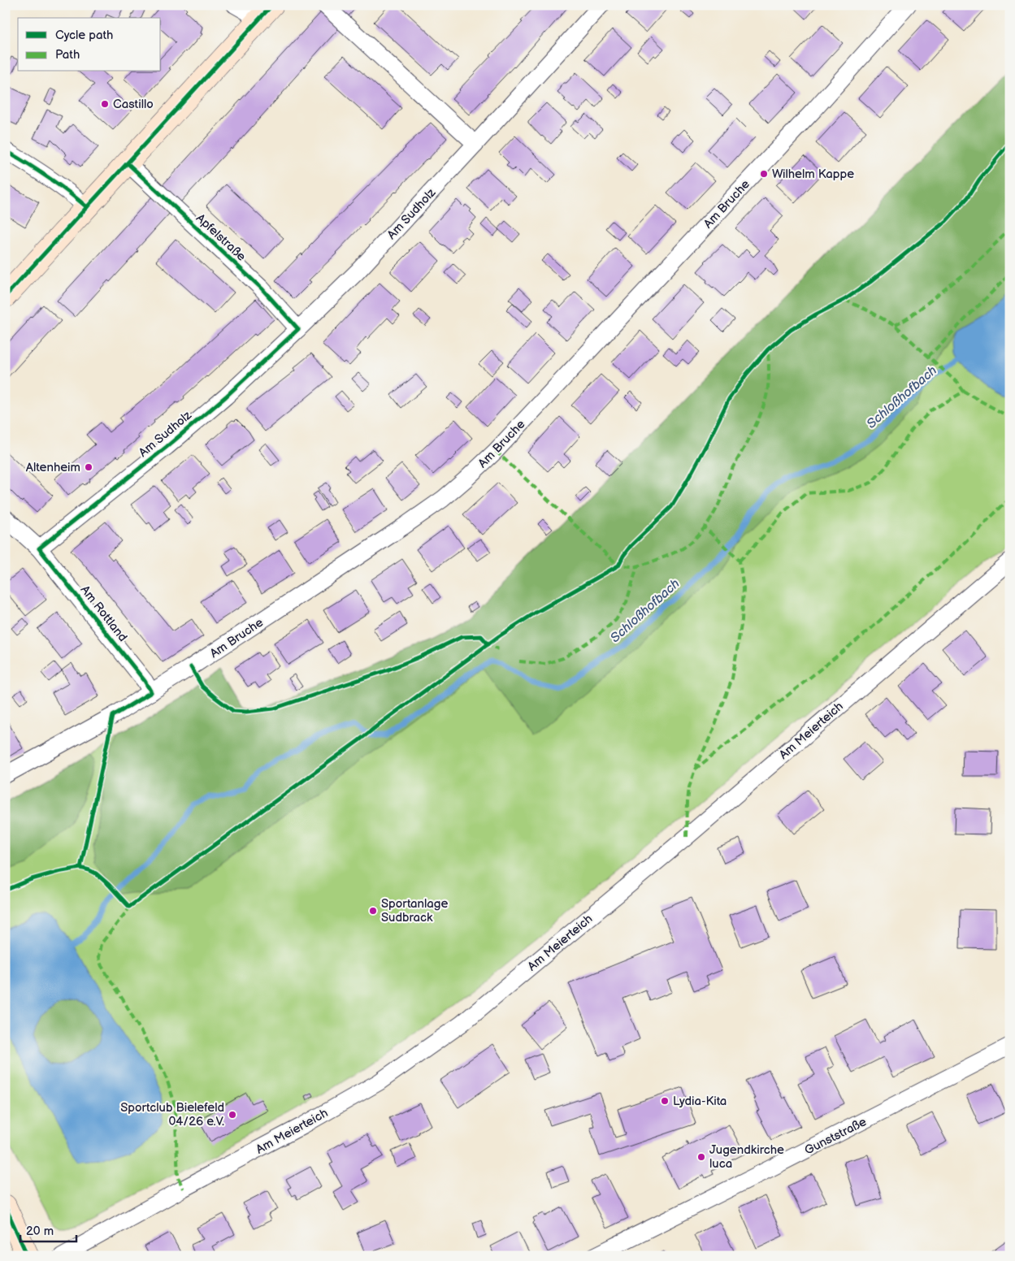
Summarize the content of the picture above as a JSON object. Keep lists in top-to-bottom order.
{
  "streets": {
    "street": [
      "Am Bruche",
      "Am Sudholz",
      "Apfelstraße",
      "Am Rottland",
      "Am Meierteich",
      "Gunststraße"
    ]
  },
  "crossings": [
    ["Am Bruche", "Am Rottland"],
    ["Am Sudholz", "Apfelstraße"],
    ["Am Sudholz", "Am Rottland"]
  ],
  "water": ["Schloßhofbach"],
  "places": [
    "Castillo",
    "Wilhelm Kappe",
    "Altenheim",
    "Sportanlage Sudbrack",
    "Lydia-Kita",
    "Sportclub Bielefeld 04/26 e.V.",
    "Jugendkirche luca"
  ],
  "legend": ["Cycle path", "Path"],
  "scale_bar": "20 m"
}
